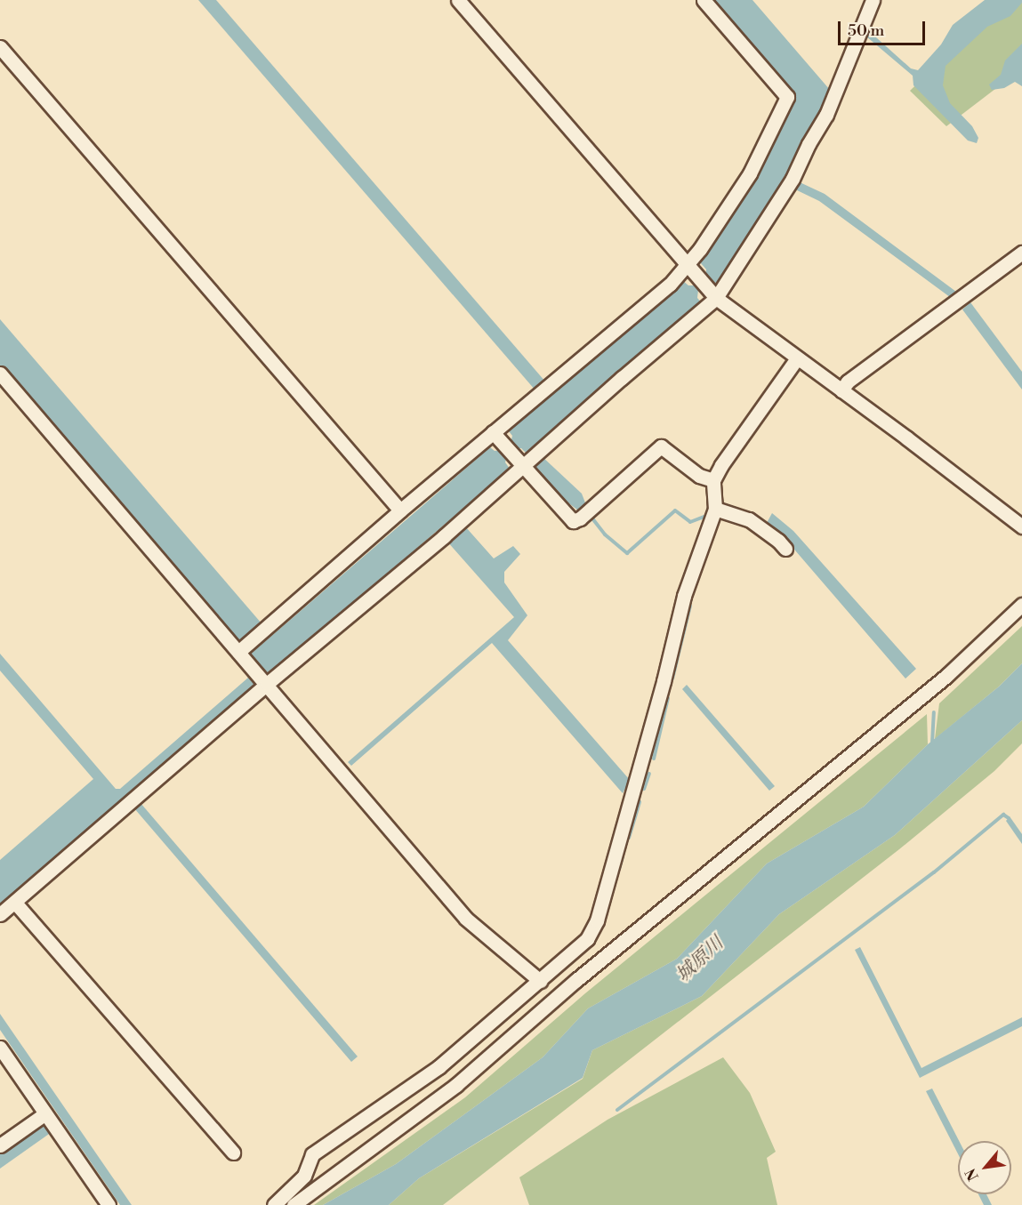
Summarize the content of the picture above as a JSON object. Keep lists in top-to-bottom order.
{
  "water": ["城原川"],
  "scale_bar": "50 m",
  "north": "bottom left"
}
